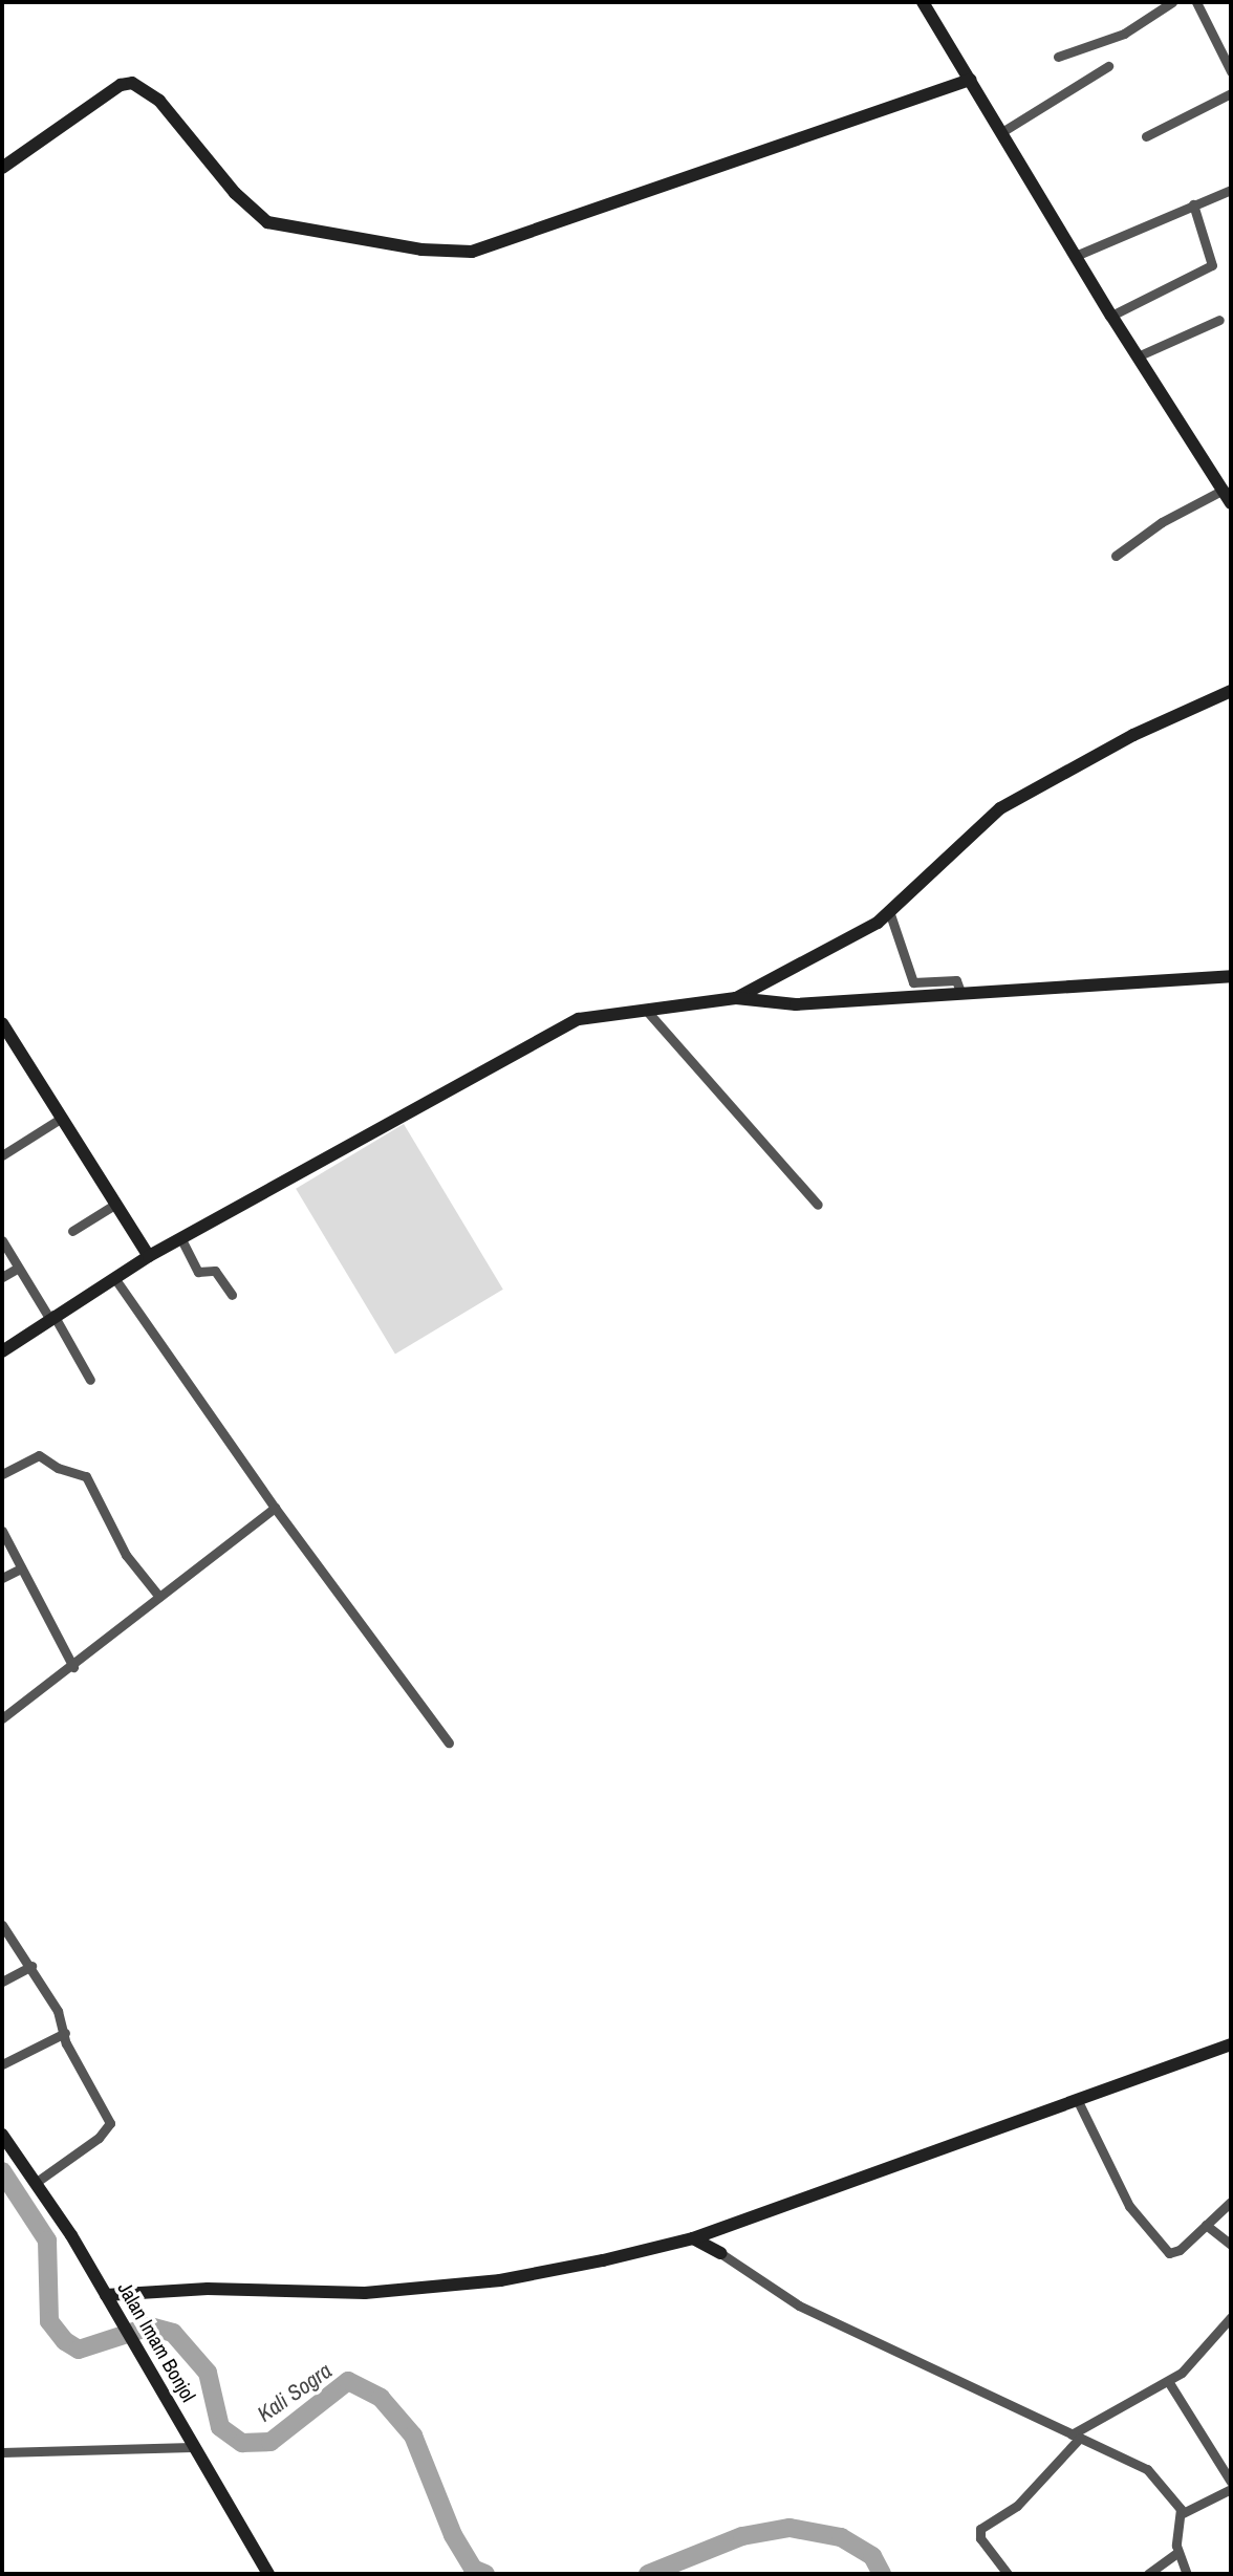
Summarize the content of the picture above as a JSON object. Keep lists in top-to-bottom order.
{
  "streets": {
    "street": ["Jalan Imam Bonjol"]
  },
  "water": ["Kali Sogra"]
}
